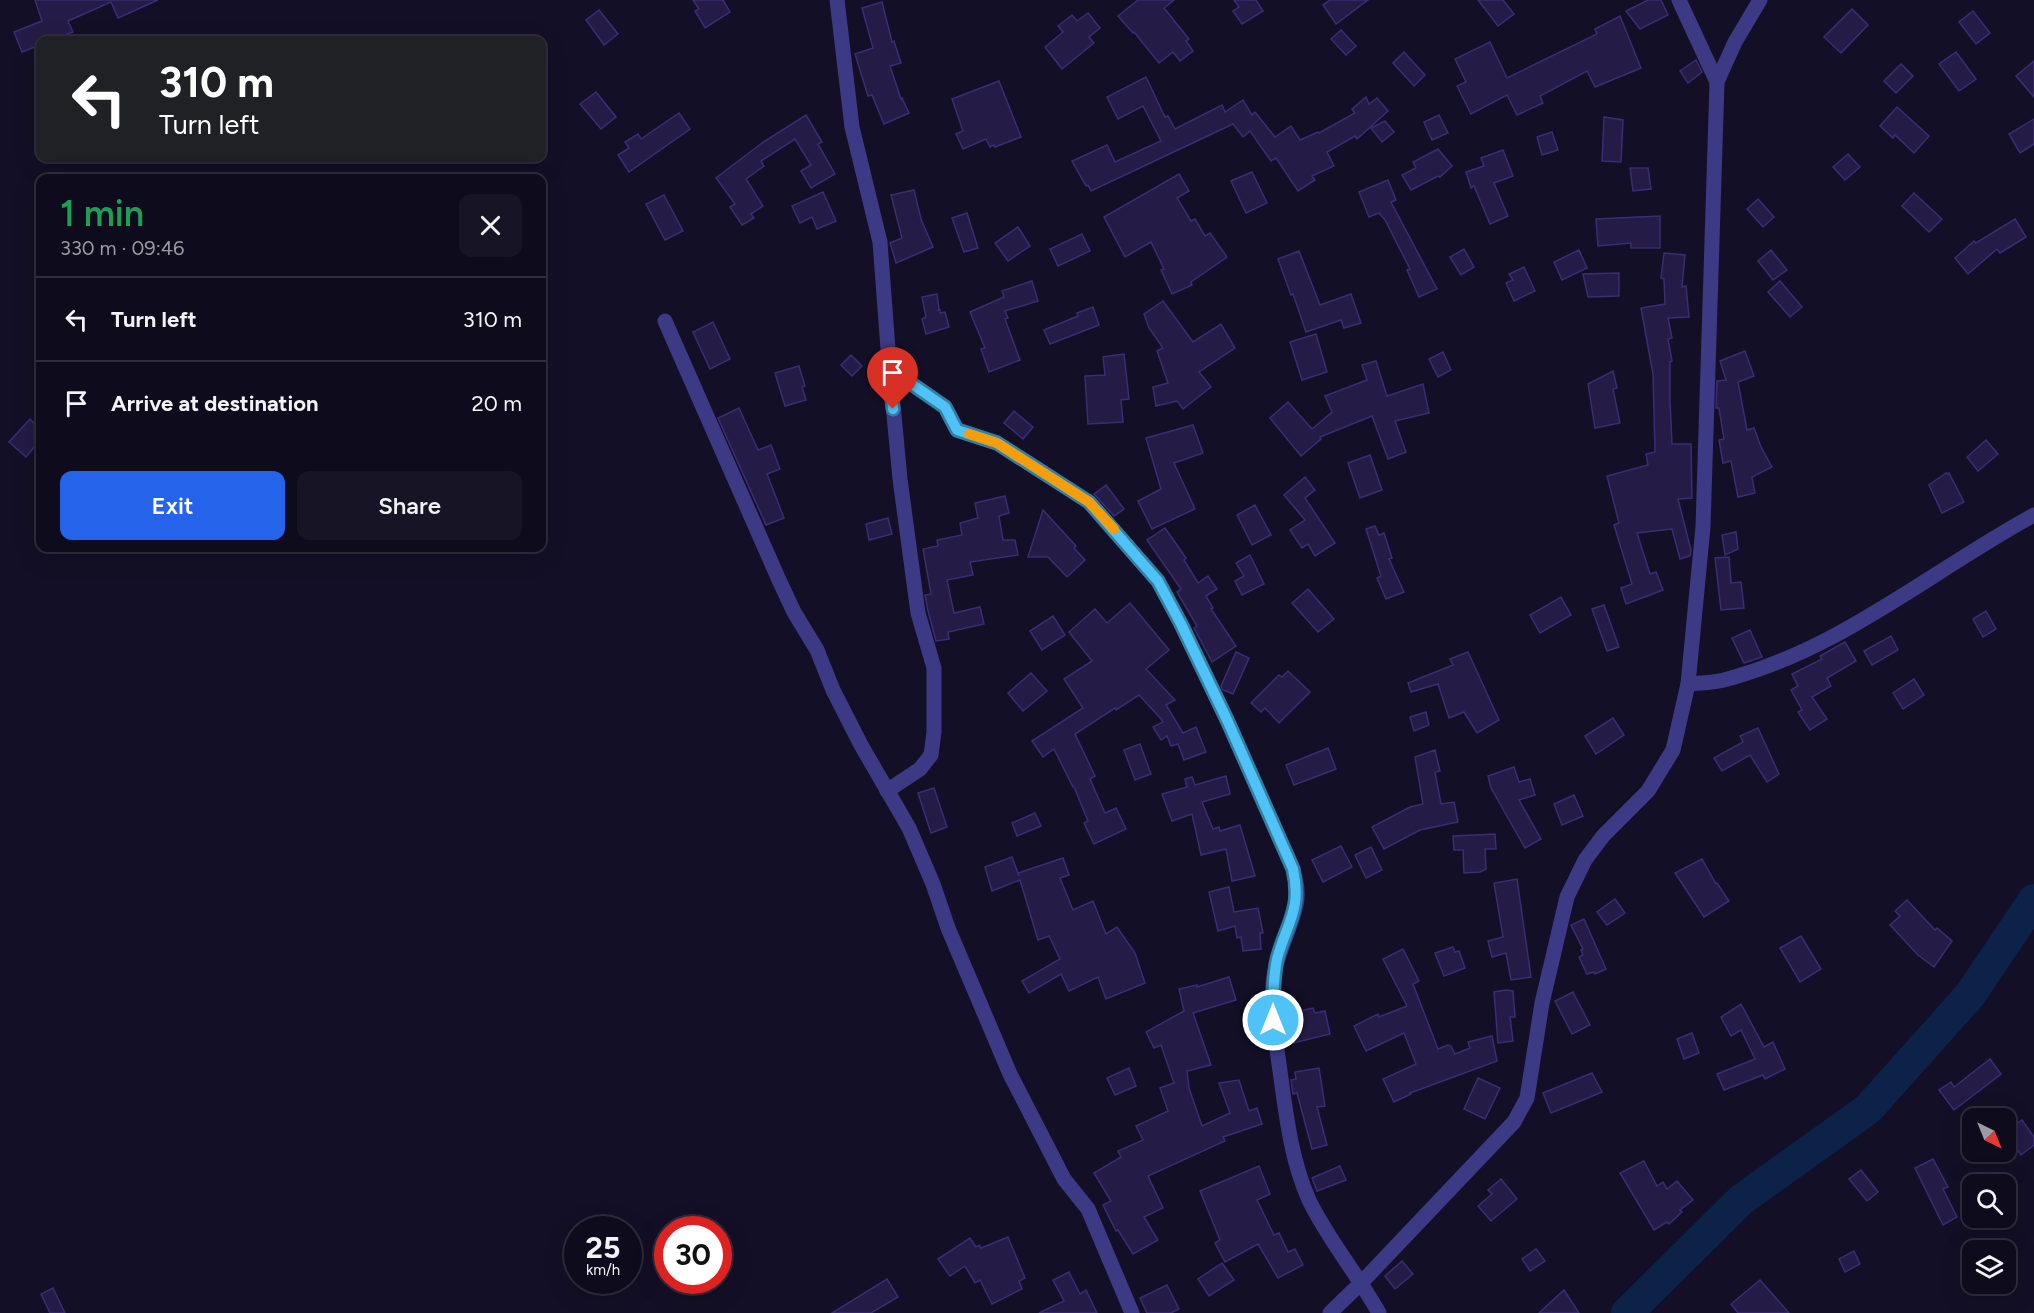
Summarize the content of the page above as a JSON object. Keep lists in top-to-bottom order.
{
  "north": "bottom right",
  "page": {
    "turn": ["310 m", "Turn left"],
    "heading": ["1 min", "330 m · 09:46"],
    "list": [
      {
        "name": "Turn left",
        "value": "310 m"
      },
      {
        "name": "Arrive at destination",
        "value": "20 m"
      }
    ],
    "buttons": ["Exit", "Share"],
    "speed": "25 km/h",
    "limit": "30"
  }
}
